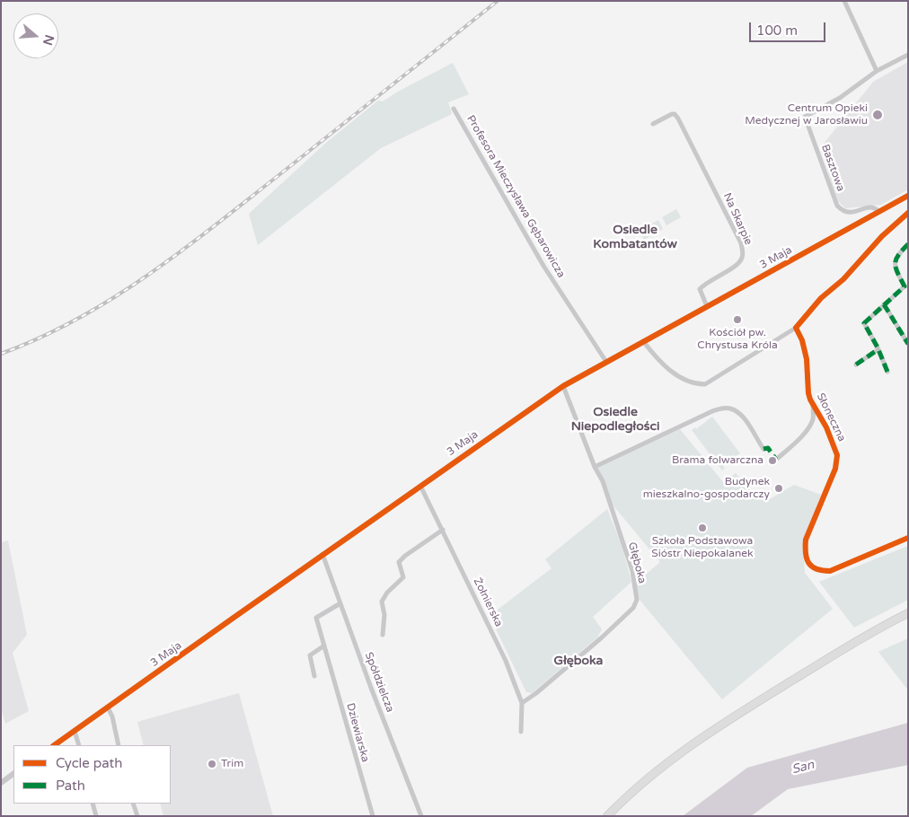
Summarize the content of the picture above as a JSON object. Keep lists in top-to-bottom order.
{
  "streets": {
    "street": [
      "Basztowa",
      "Profesora Mieczysława Gębarowicza",
      "Na Skarpie",
      "3 Maja",
      "Słoneczna",
      "Głęboka",
      "Żołnierska",
      "Spółdzielcza",
      "Dziewiarska"
    ]
  },
  "crossings": [
    ["Basztowa", "3 Maja"],
    ["Profesora Mieczysława Gębarowicza", "3 Maja"],
    ["Na Skarpie", "3 Maja"],
    ["3 Maja", "Głęboka"],
    ["3 Maja", "Żołnierska"],
    ["3 Maja", "Spółdzielcza"],
    ["Głęboka", "Żołnierska"],
    ["Spółdzielcza", "Dziewiarska"]
  ],
  "districts": ["Osiedle Kombatantów", "Osiedle Niepodległości", "Głęboka"],
  "water": ["San"],
  "places": [
    "Centrum Opieki Medycznej w Jarosławiu",
    "Kościół pw. Chrystusa Króla",
    "Brama folwarczna",
    "Budynek mieszkalno-gospodarczy",
    "Szkoła Podstawowa Sióstr Niepokalanek",
    "Trim"
  ],
  "legend": ["Cycle path", "Path"],
  "scale_bar": "100 m",
  "north": "right"
}
